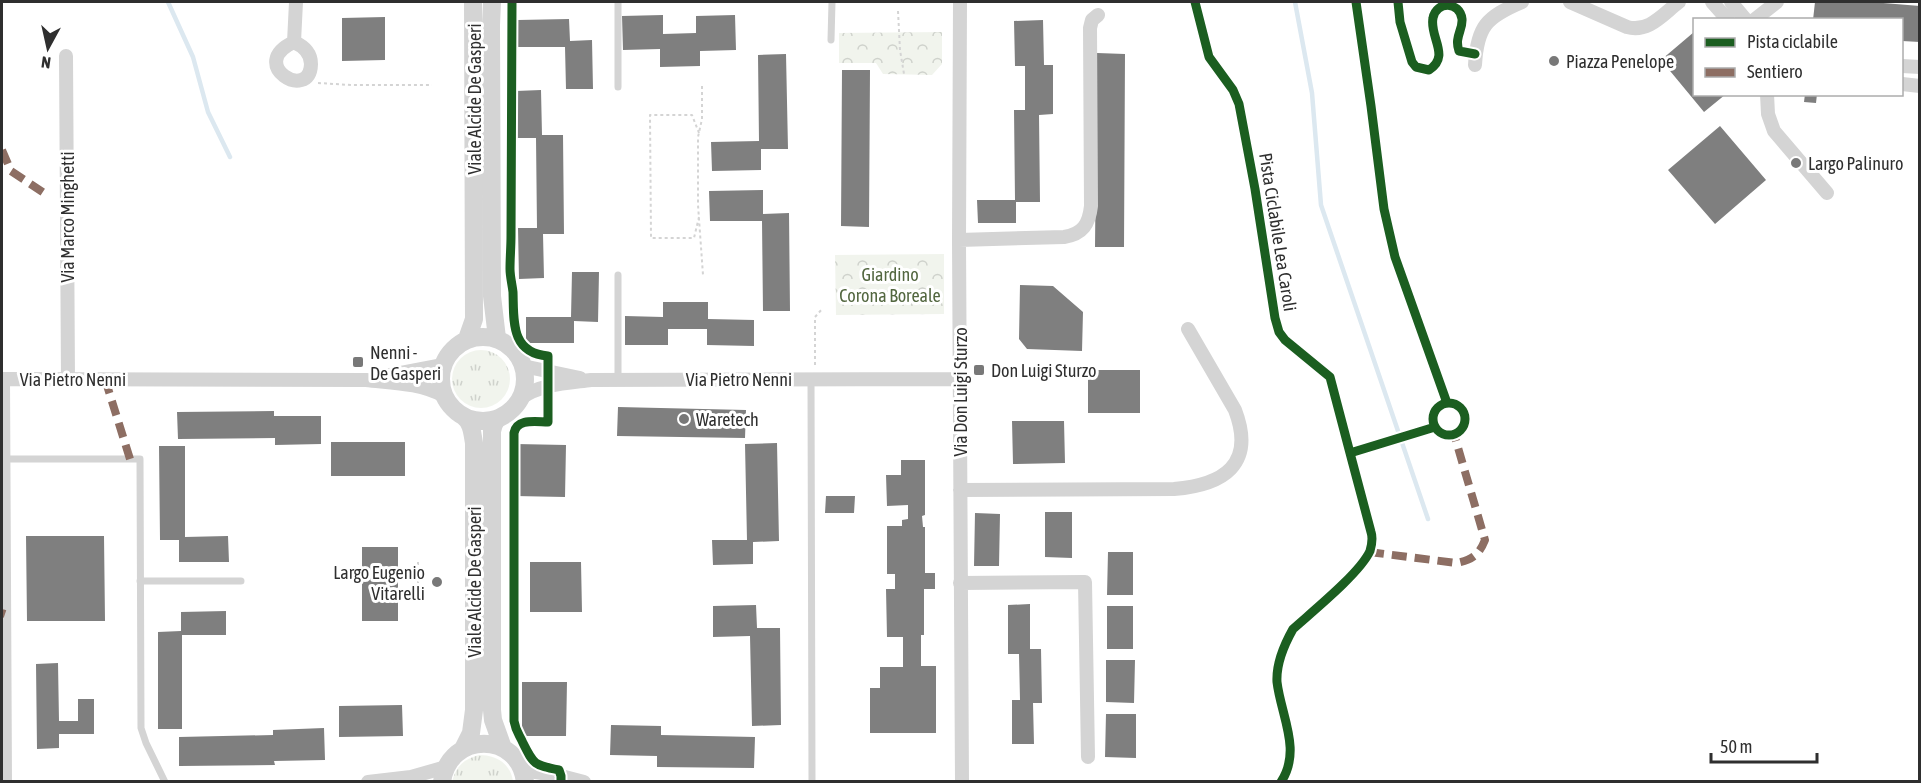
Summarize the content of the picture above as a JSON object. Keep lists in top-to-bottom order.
{
  "streets": {
    "street": [
      "Viale Alcide De Gasperi",
      "Via Marco Minghetti",
      "Via Pietro Nenni",
      "Via Don Luigi Sturzo"
    ],
    "cycle path": ["Pista Ciclabile Lea Caroli"]
  },
  "crossings": [
    ["Viale Alcide De Gasperi", "Via Pietro Nenni"],
    ["Via Marco Minghetti", "Via Pietro Nenni"],
    ["Via Pietro Nenni", "Via Don Luigi Sturzo"]
  ],
  "parks": ["Giardino Corona Boreale"],
  "places": {
    "other": [
      "Piazza Penelope",
      "Largo Palinuro",
      "Waretech",
      "Largo Eugenio Vitarelli"
    ],
    "transit": ["Nenni - De Gasperi", "Don Luigi Sturzo"]
  },
  "legend": ["Pista ciclabile", "Sentiero"],
  "scale_bar": "50 m",
  "north": "bottom"
}
